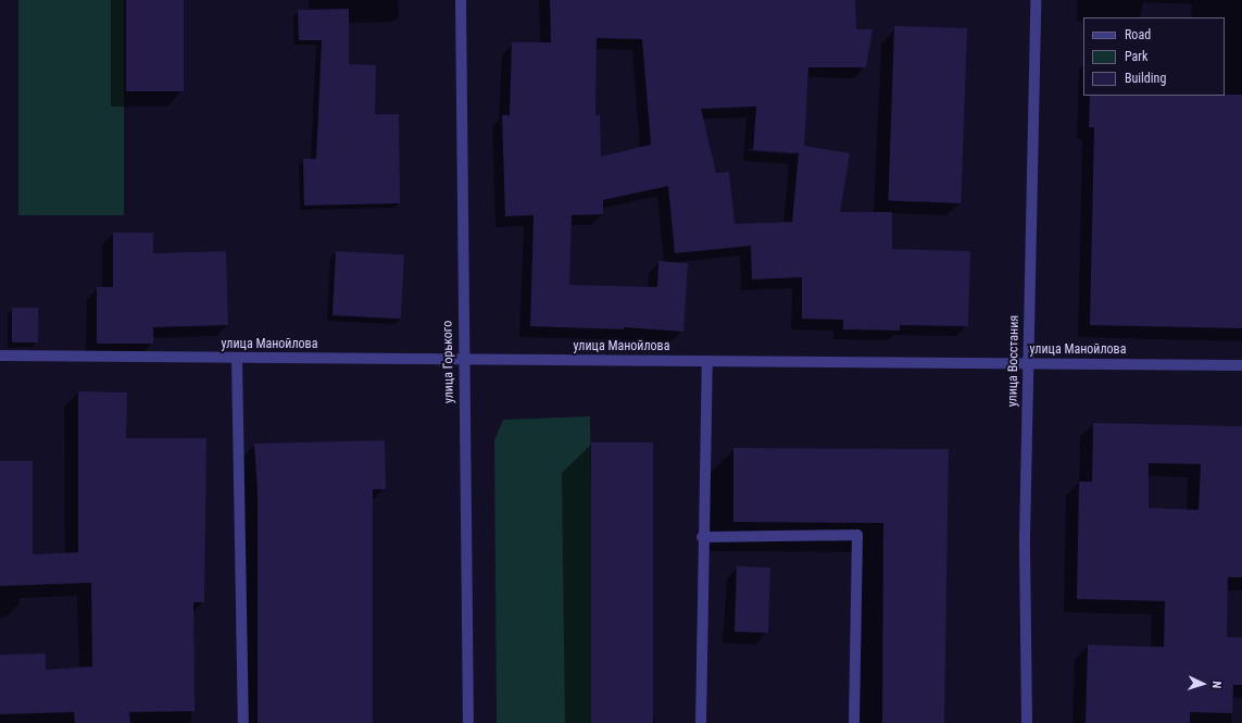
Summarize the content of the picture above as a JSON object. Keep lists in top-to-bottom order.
{
  "streets": {
    "street": ["улица Манойлова", "улица Восстания", "улица Горького"]
  },
  "crossings": [
    ["улица Манойлова", "улица Восстания"],
    ["улица Манойлова", "улица Горького"]
  ],
  "legend": ["Road", "Park", "Building"],
  "north": "right"
}
